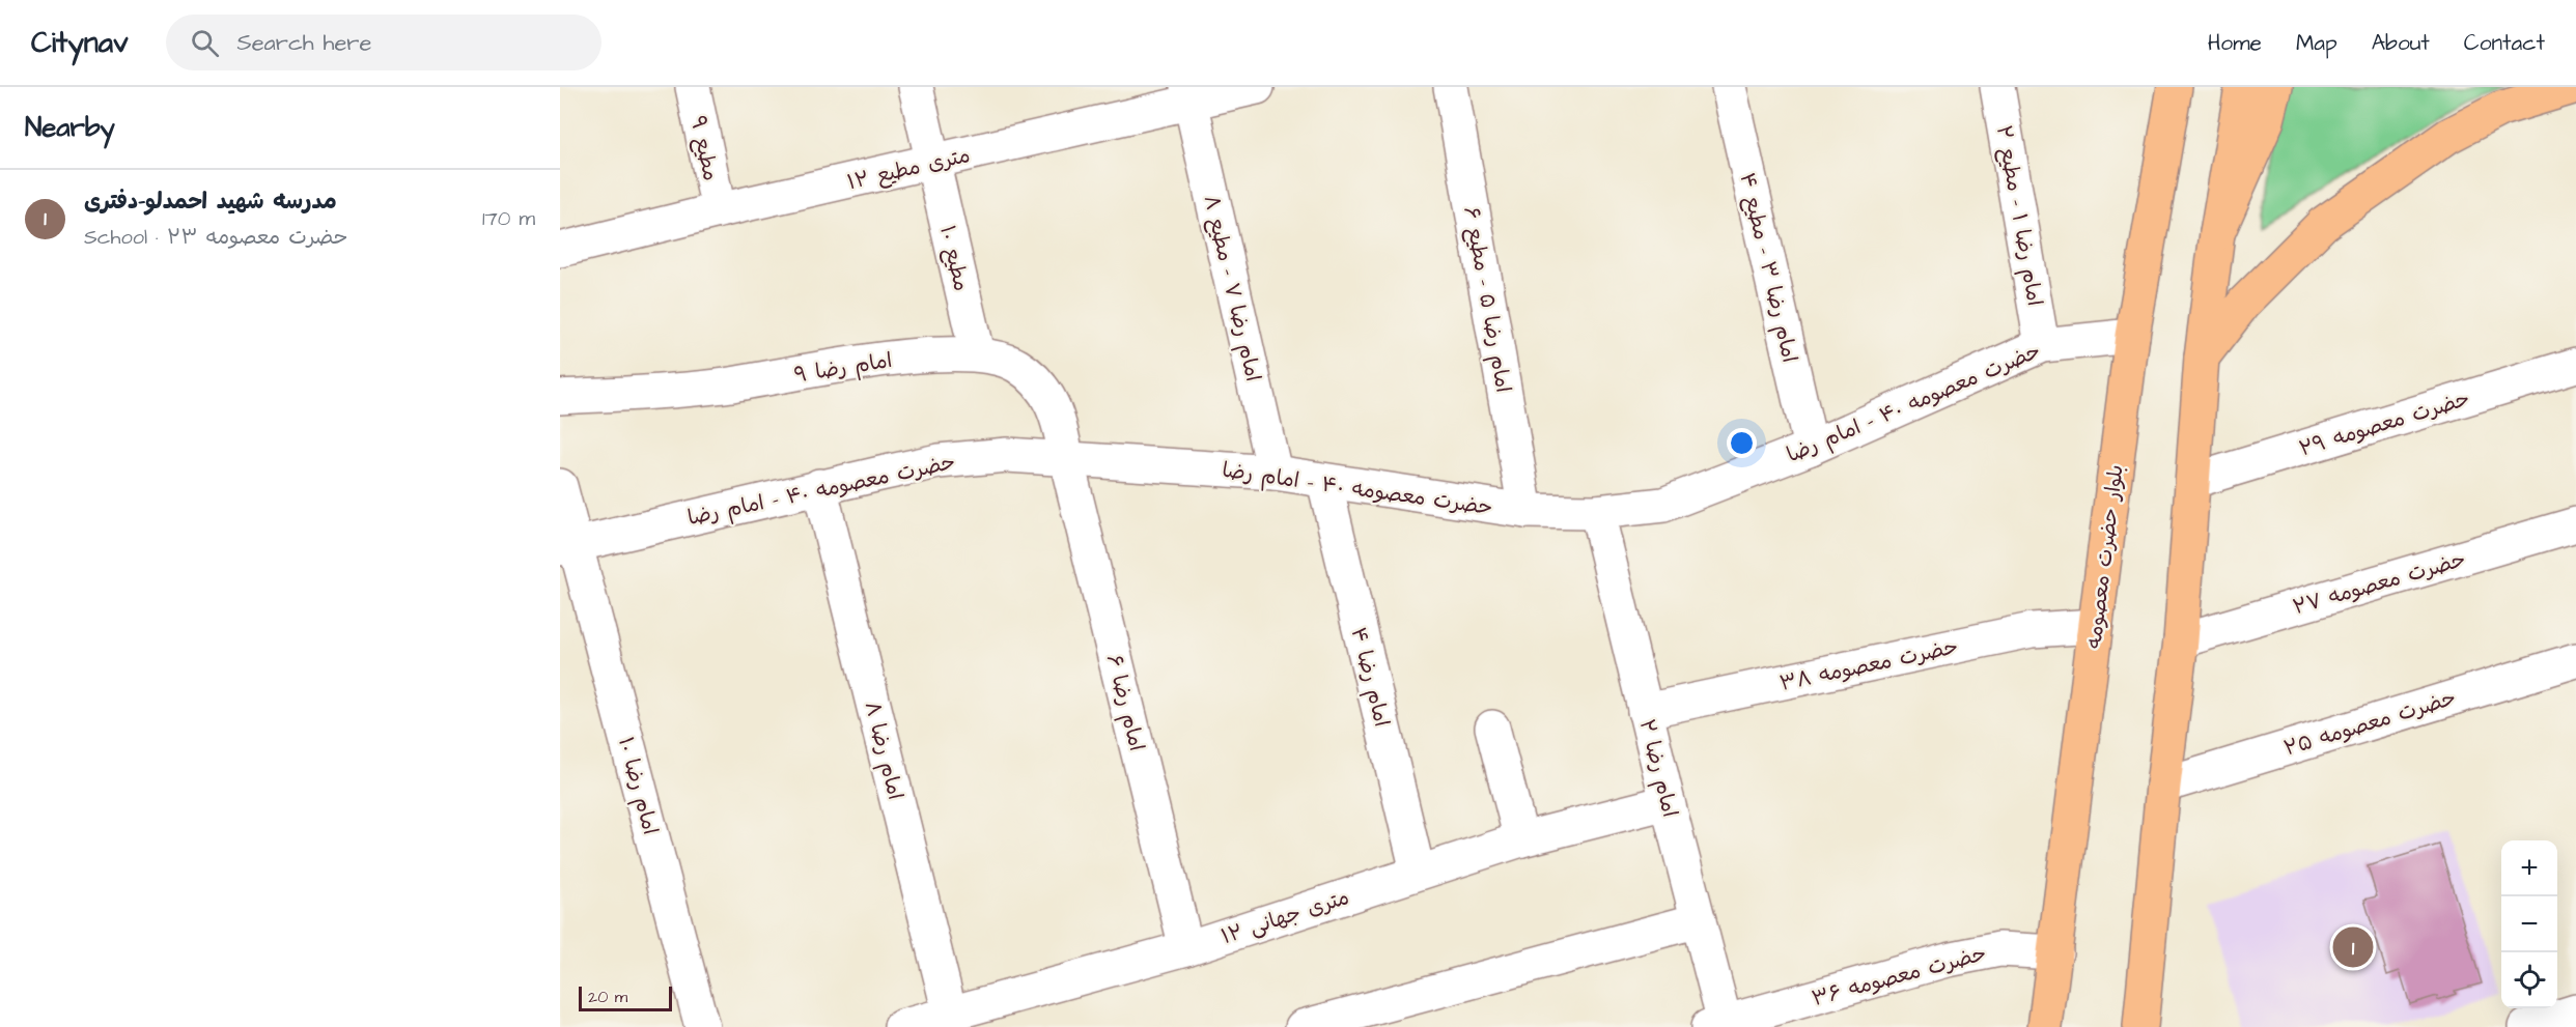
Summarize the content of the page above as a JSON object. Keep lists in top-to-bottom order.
{
  "streets": {
    "main road": ["بلوار حضرت معصومه"],
    "street": [
      "مطیع ۹",
      "۱۲ متری مطیع",
      "امام رضا ۱ - مطیع ۲",
      "مطیع ۱۰",
      "امام رضا ۳ - مطیع ۴",
      "امام رضا ۷ - مطیع ۸",
      "امام رضا ۵ - مطیع ۶",
      "امام رضا ۹",
      "حضرت معصومه ۴۰ - امام رضا",
      "حضرت معصومه ۲۹",
      "حضرت معصومه ۲۷",
      "حضرت معصومه ۳۸",
      "امام رضا ۴",
      "امام رضا ۶",
      "حضرت معصومه ۲۵",
      "امام رضا ۸",
      "امام رضا ۲",
      "امام رضا ۱۰",
      "۱۲ متری جهانی",
      "حضرت معصومه ۳۶"
    ]
  },
  "crossings": [
    ["مطیع ۹", "۱۲ متری مطیع"],
    ["۱۲ متری مطیع", "مطیع ۱۰"],
    ["۱۲ متری مطیع", "امام رضا ۷ - مطیع ۸"],
    ["امام رضا ۱ - مطیع ۲", "حضرت معصومه ۴۰ - امام رضا"],
    ["مطیع ۱۰", "امام رضا ۹"],
    ["امام رضا ۳ - مطیع ۴", "حضرت معصومه ۴۰ - امام رضا"],
    ["امام رضا ۷ - مطیع ۸", "حضرت معصومه ۴۰ - امام رضا"],
    ["امام رضا ۵ - مطیع ۶", "حضرت معصومه ۴۰ - امام رضا"],
    ["امام رضا ۹", "حضرت معصومه ۴۰ - امام رضا"],
    ["امام رضا ۹", "امام رضا ۶"],
    ["حضرت معصومه ۴۰ - امام رضا", "بلوار حضرت معصومه"],
    ["حضرت معصومه ۴۰ - امام رضا", "امام رضا ۴"],
    ["حضرت معصومه ۴۰ - امام رضا", "امام رضا ۶"],
    ["حضرت معصومه ۴۰ - امام رضا", "امام رضا ۸"],
    ["حضرت معصومه ۴۰ - امام رضا", "امام رضا ۲"],
    ["حضرت معصومه ۴۰ - امام رضا", "امام رضا ۱۰"],
    ["بلوار حضرت معصومه", "حضرت معصومه ۳۸"],
    ["بلوار حضرت معصومه", "حضرت معصومه ۳۶"],
    ["حضرت معصومه ۳۸", "امام رضا ۲"],
    ["امام رضا ۴", "۱۲ متری جهانی"],
    ["امام رضا ۶", "۱۲ متری جهانی"],
    ["امام رضا ۸", "۱۲ متری جهانی"],
    ["امام رضا ۲", "۱۲ متری جهانی"],
    ["امام رضا ۲", "حضرت معصومه ۳۶"]
  ],
  "scale_bar": "20 m",
  "page": {
    "header": "Citynav",
    "search": "Search here",
    "nav": [
      "Home",
      "Map",
      "About",
      "Contact"
    ],
    "heading": "Nearby",
    "list": [
      {
        "mark": "1",
        "name": "مدرسه شهید احمدلو-دفتری",
        "note": "School · حضرت معصومه ۲۳",
        "value": "170 m"
      }
    ],
    "map_buttons": ["+", "−"],
    "pins": "1",
    "scale": "20 m"
  }
}
